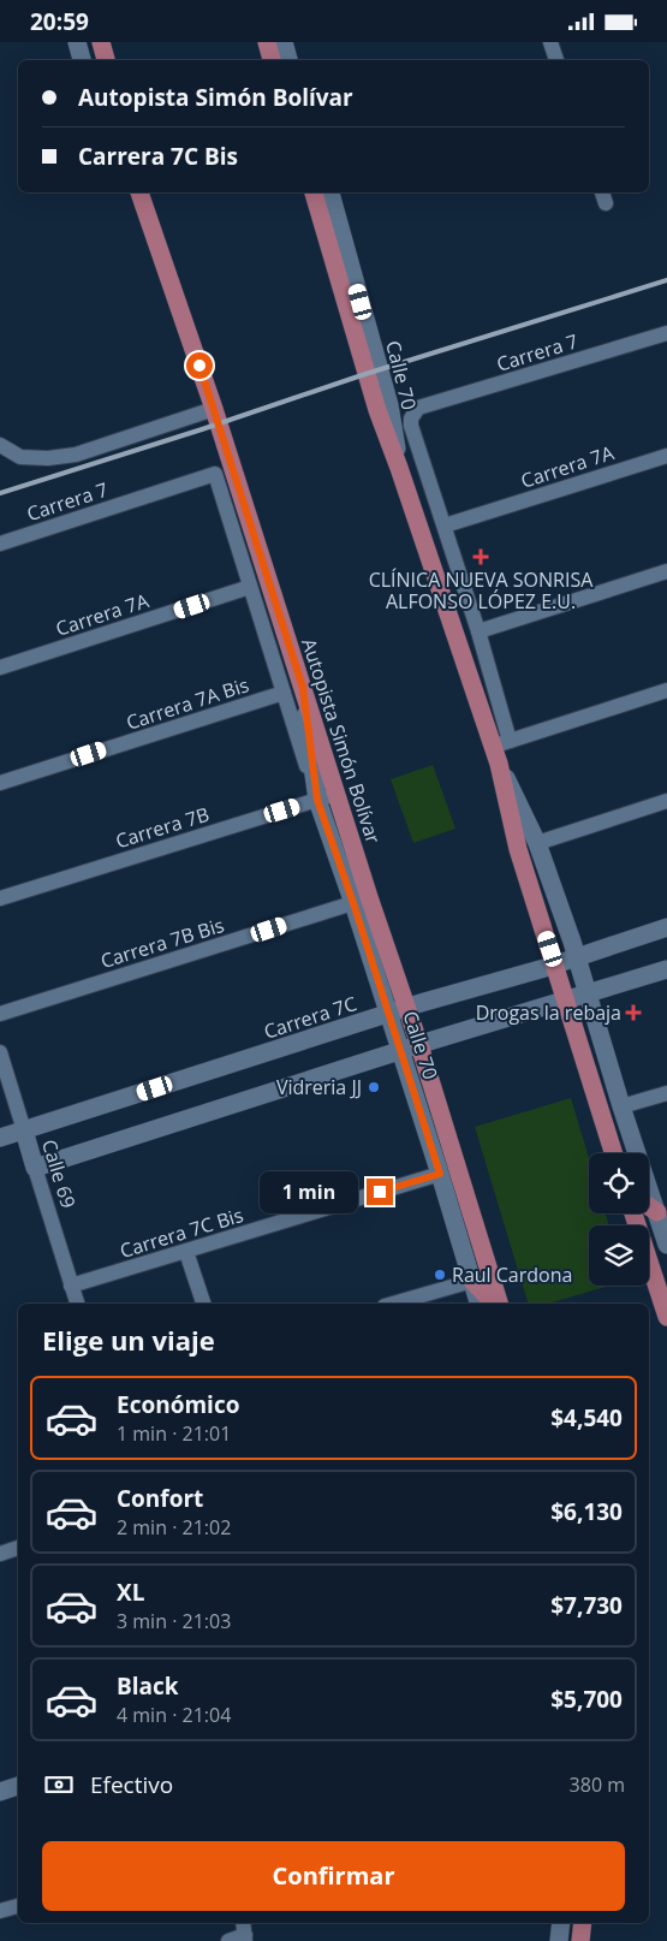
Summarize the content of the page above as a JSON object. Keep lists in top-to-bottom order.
{
  "streets": {
    "highway": ["Autopista Simón Bolívar"],
    "street": [
      "Carrera 7",
      "Calle 70",
      "Carrera 7A",
      "Carrera 7A Bis",
      "Carrera 7B",
      "Carrera 7B Bis",
      "Carrera 7C",
      "Calle 69",
      "Carrera 7C Bis"
    ]
  },
  "crossings": [
    ["Carrera 7", "Calle 70"],
    ["Carrera 7", "Carrera 7A"],
    ["Calle 70", "Carrera 7A"],
    ["Calle 70", "Carrera 7A Bis"],
    ["Calle 70", "Autopista Simón Bolívar"],
    ["Calle 70", "Carrera 7B"],
    ["Calle 70", "Carrera 7B Bis"],
    ["Calle 70", "Carrera 7C"],
    ["Calle 70", "Carrera 7C Bis"],
    ["Autopista Simón Bolívar", "Carrera 7B"],
    ["Autopista Simón Bolívar", "Carrera 7B Bis"],
    ["Autopista Simón Bolívar", "Carrera 7C"],
    ["Carrera 7C", "Calle 69"],
    ["Calle 69", "Carrera 7C Bis"]
  ],
  "places": {
    "health": ["CLÍNICA NUEVA SONRISA ALFONSO LÓPEZ E.U.", "Drogas la rebaja"],
    "other": ["Vidreria JJ", "Raul Cardona"]
  },
  "page": {
    "status": "20:59",
    "banner": ["Autopista Simón Bolívar", "Carrera 7C Bis"],
    "bubble": "1 min",
    "heading": "Elige un viaje",
    "list": [
      {
        "name": "Económico",
        "note": "1 min · 21:01",
        "value": "$4,540"
      },
      {
        "name": "Confort",
        "note": "2 min · 21:02",
        "value": "$6,130"
      },
      {
        "name": "XL",
        "note": "3 min · 21:03",
        "value": "$7,730"
      },
      {
        "name": "Black",
        "note": "4 min · 21:04",
        "value": "$5,700"
      }
    ],
    "pay": ["Efectivo", "380 m"],
    "buttons": "Confirmar"
  }
}
